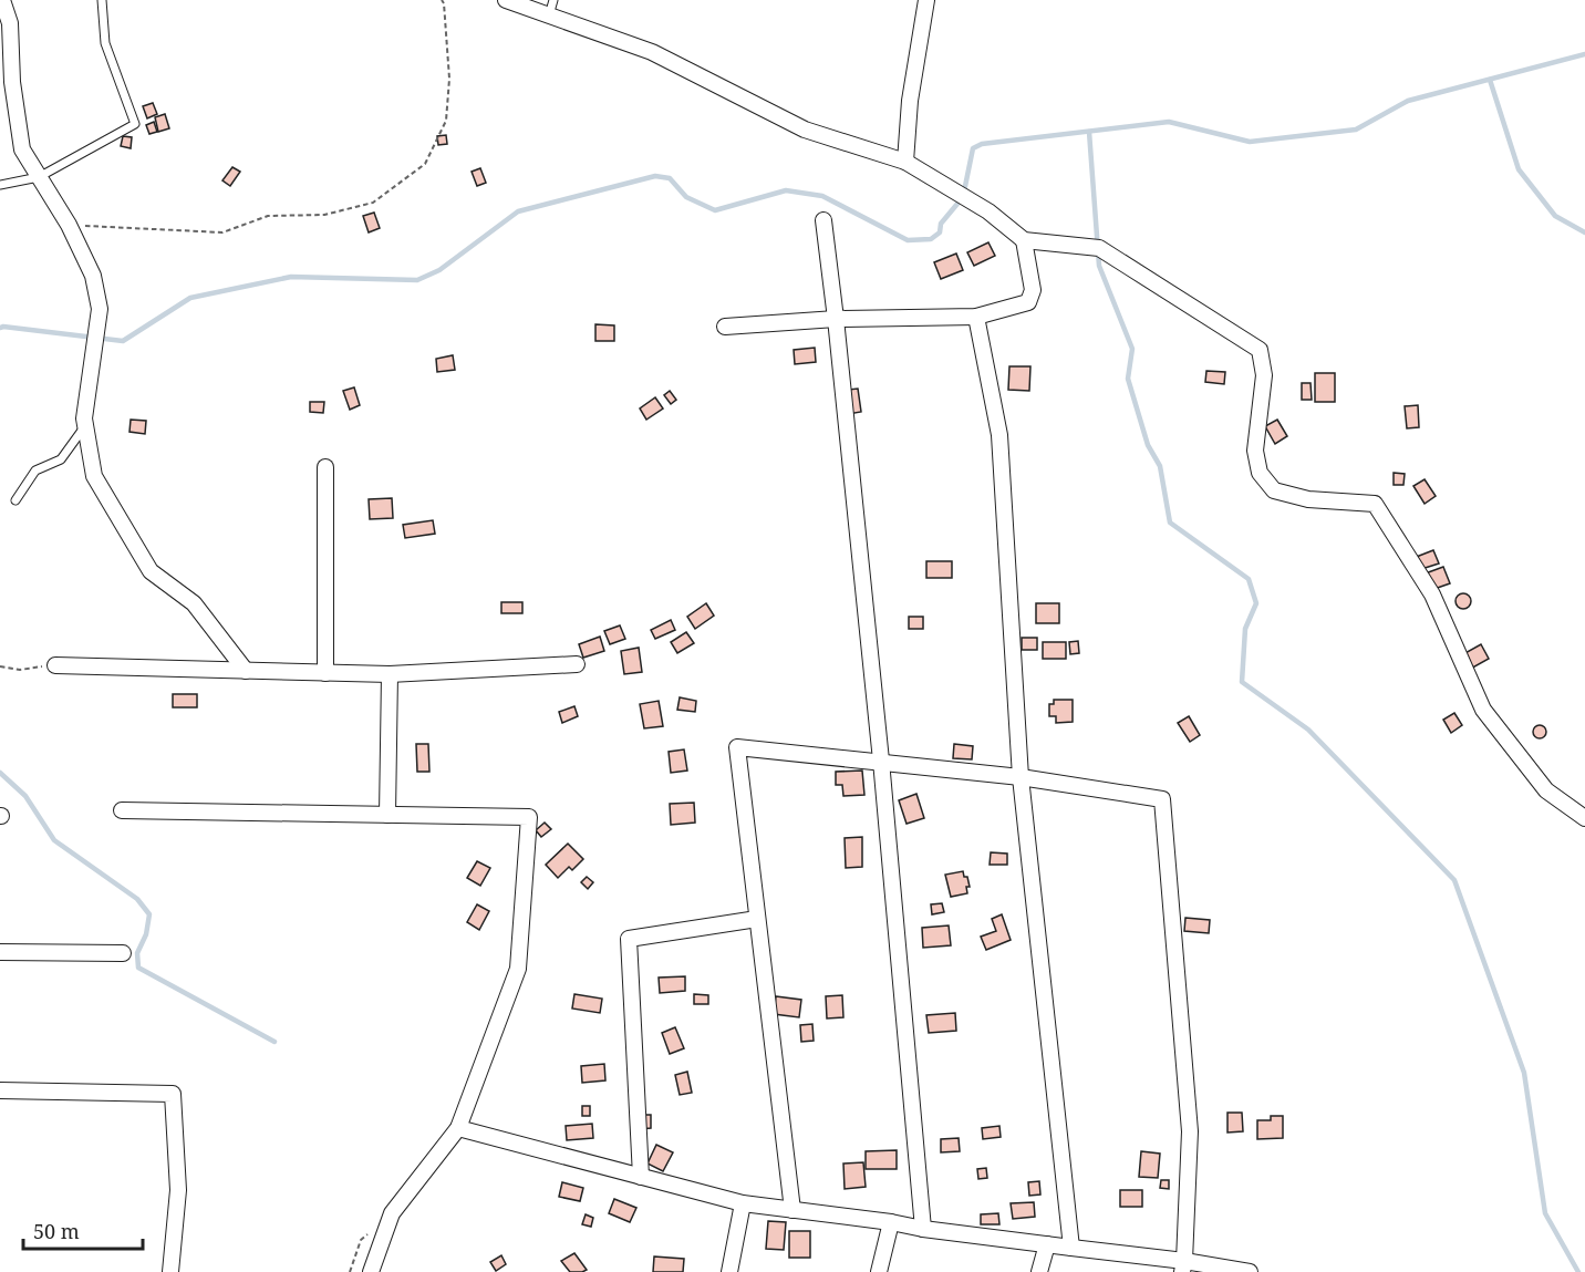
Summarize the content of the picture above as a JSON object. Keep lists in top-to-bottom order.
{
  "scale_bar": "50 m"
}
